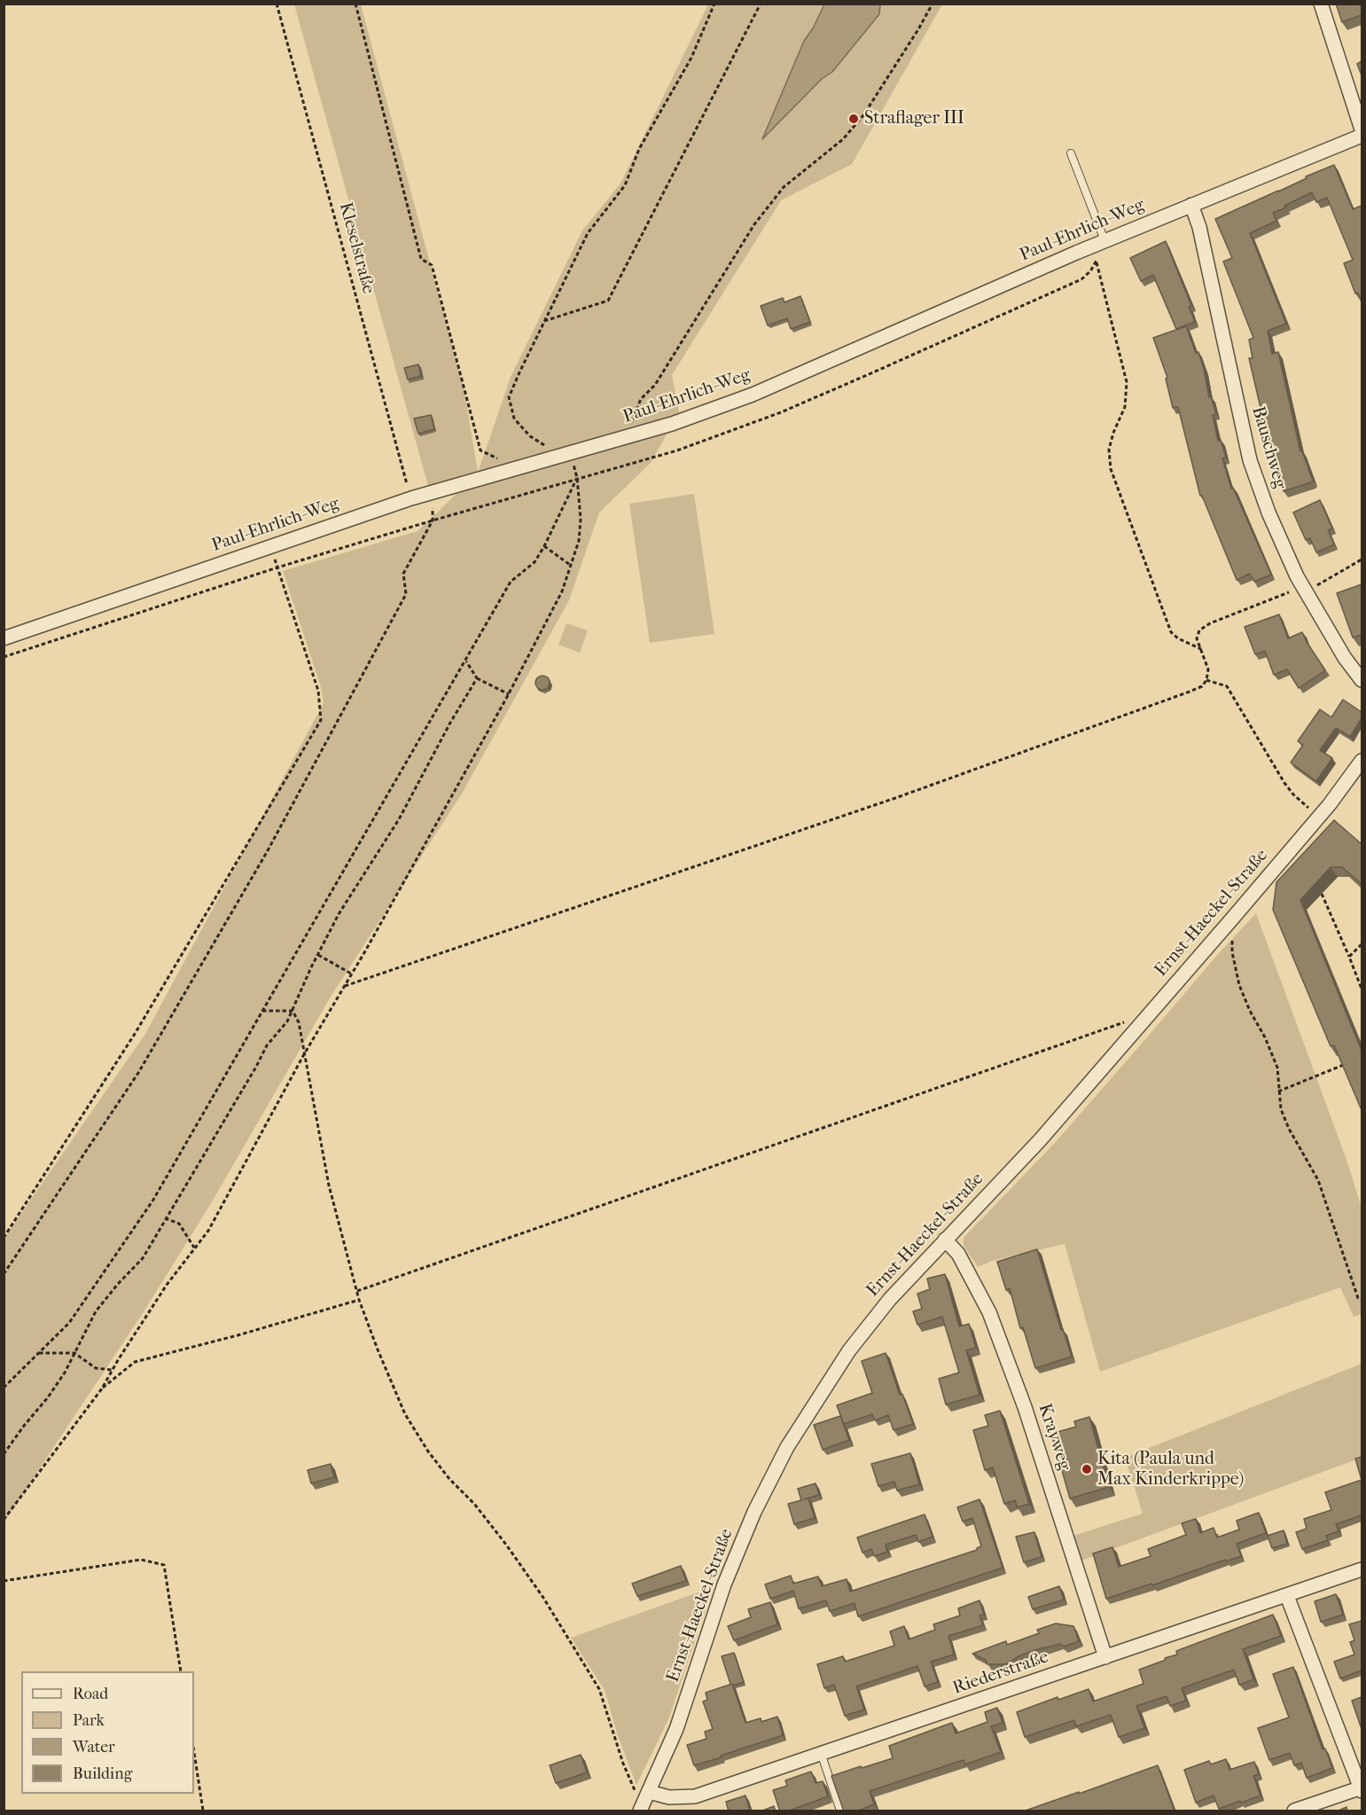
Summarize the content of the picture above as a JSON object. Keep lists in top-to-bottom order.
{
  "streets": {
    "street": [
      "Paul-Ehrlich-Weg",
      "Bauschweg",
      "Ernst-Haeckel-Straße",
      "Krayweg",
      "Riederstraße"
    ],
    "path": ["Kleselstraße"]
  },
  "crossings": [
    ["Paul-Ehrlich-Weg", "Kleselstraße"],
    ["Paul-Ehrlich-Weg", "Bauschweg"],
    ["Ernst-Haeckel-Straße", "Krayweg"],
    ["Ernst-Haeckel-Straße", "Riederstraße"],
    ["Krayweg", "Riederstraße"]
  ],
  "places": ["Straflager III", "Kita (Paula und Max Kinderkrippe)"],
  "legend": [
    "Road",
    "Park",
    "Water",
    "Building"
  ]
}
